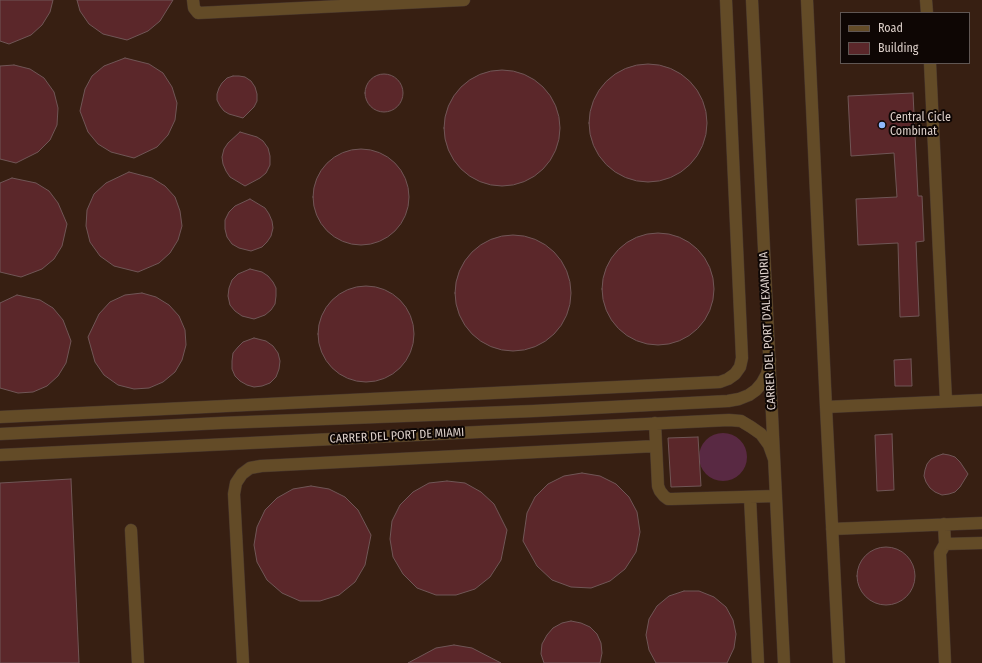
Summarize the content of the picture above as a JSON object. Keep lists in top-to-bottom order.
{
  "streets": {
    "street": ["CARRER DEL PORT D'ALEXANDRIA", "CARRER DEL PORT DE MIAMI"]
  },
  "crossings": [
    ["CARRER DEL PORT D'ALEXANDRIA", "CARRER DEL PORT DE MIAMI"]
  ],
  "places": ["Central Cicle Combinat"],
  "legend": ["Road", "Building"]
}
